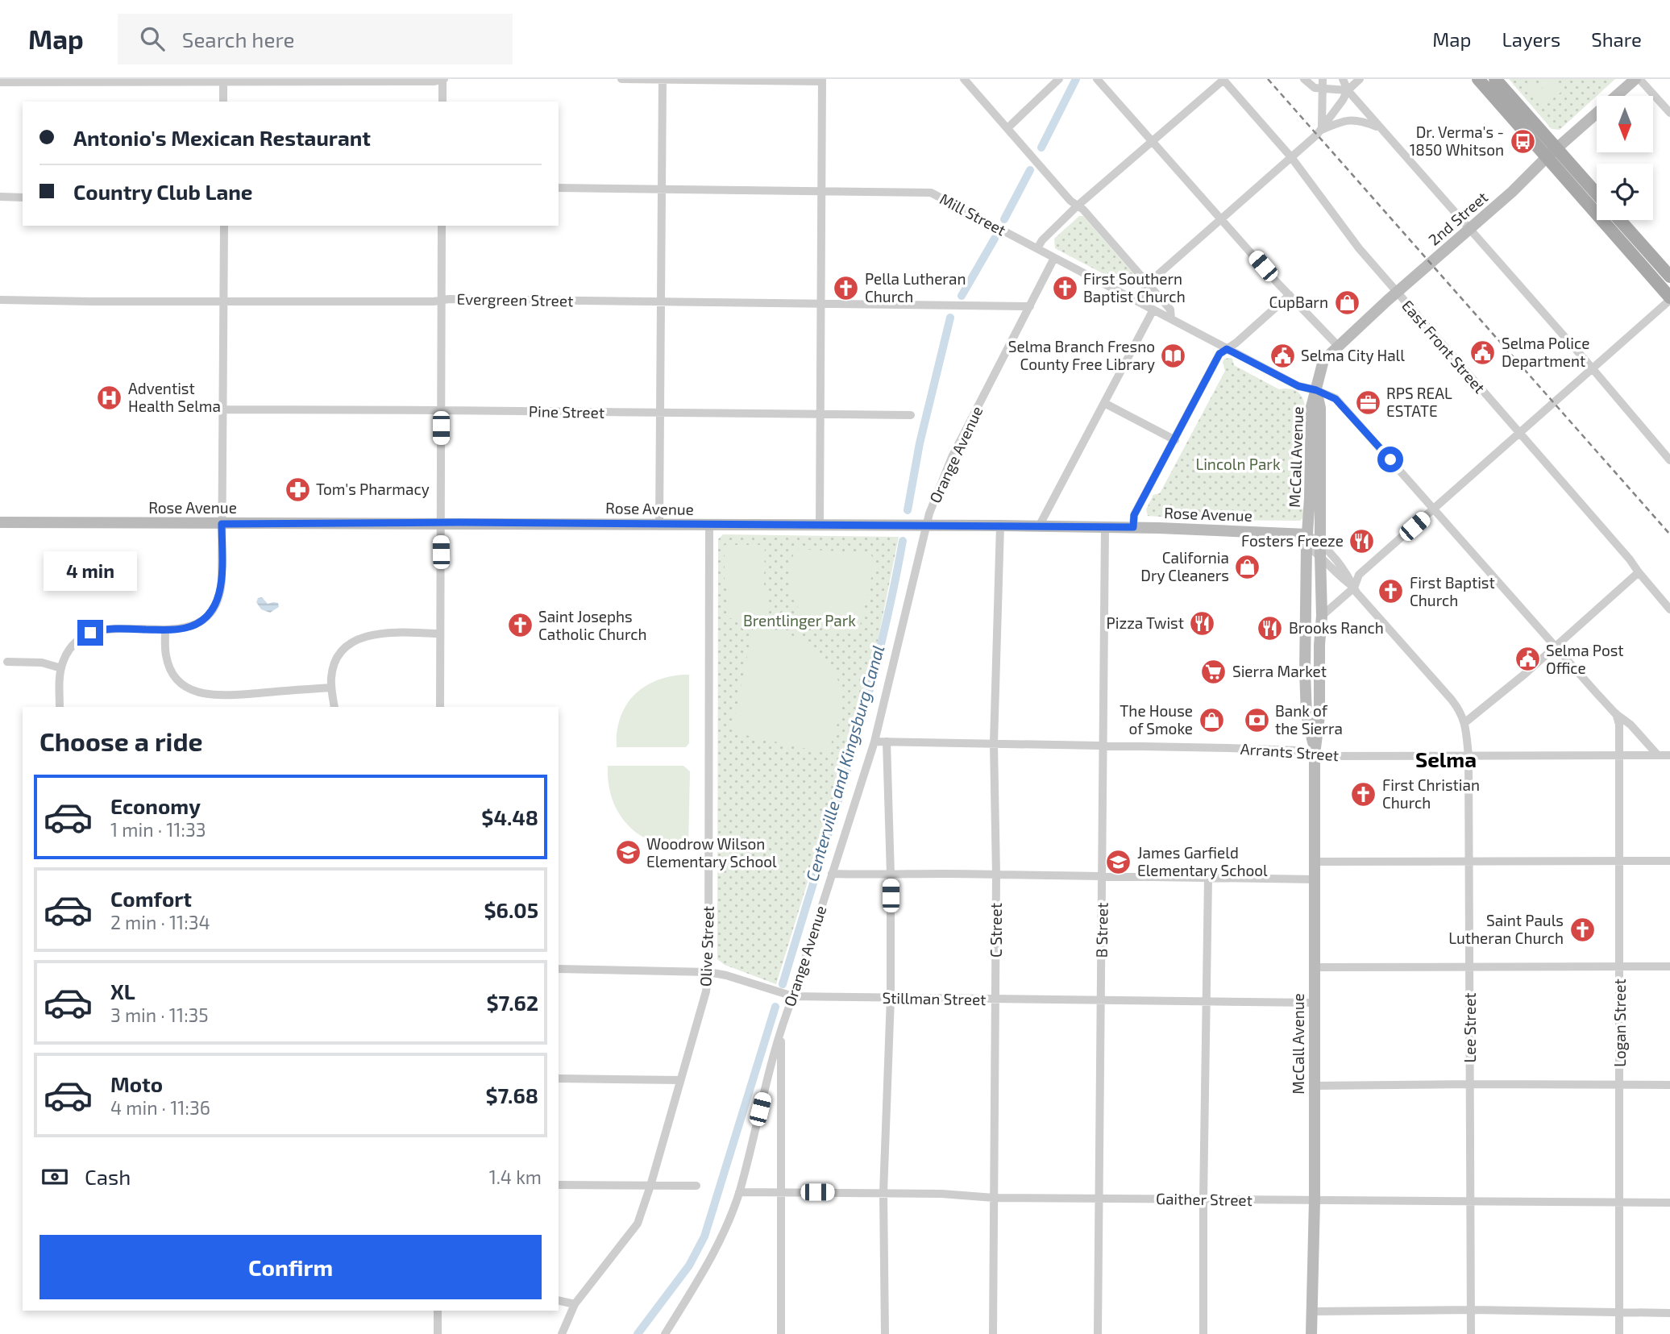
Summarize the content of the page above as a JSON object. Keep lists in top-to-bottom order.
{
  "streets": {
    "main road": ["2nd Street", "McCall Avenue", "Rose Avenue"],
    "street": [
      "Mill Street",
      "Evergreen Street",
      "East Front Street",
      "Pine Street",
      "Orange Avenue",
      "Arrants Street",
      "C Street",
      "B Street",
      "Olive Street",
      "Stillman Street",
      "Logan Street",
      "Lee Street",
      "Gaither Street"
    ]
  },
  "crossings": [
    ["Mill Street", "2nd Street"],
    ["Mill Street", "Orange Avenue"],
    ["Mill Street", "McCall Avenue"],
    ["Mill Street", "Arrants Street"],
    ["Mill Street", "Logan Street"],
    ["2nd Street", "East Front Street"],
    ["2nd Street", "McCall Avenue"],
    ["Evergreen Street", "Orange Avenue"],
    ["Orange Avenue", "Rose Avenue"],
    ["Orange Avenue", "Arrants Street"],
    ["Orange Avenue", "Stillman Street"],
    ["Orange Avenue", "Gaither Street"],
    ["McCall Avenue", "Rose Avenue"],
    ["McCall Avenue", "Arrants Street"],
    ["McCall Avenue", "Stillman Street"],
    ["McCall Avenue", "Gaither Street"],
    ["Rose Avenue", "C Street"],
    ["Rose Avenue", "B Street"],
    ["Rose Avenue", "Olive Street"],
    ["Arrants Street", "C Street"],
    ["Arrants Street", "B Street"],
    ["Arrants Street", "Logan Street"],
    ["Arrants Street", "Lee Street"],
    ["C Street", "Stillman Street"],
    ["C Street", "Gaither Street"],
    ["B Street", "Stillman Street"],
    ["B Street", "Gaither Street"],
    ["Olive Street", "Stillman Street"],
    ["Logan Street", "Gaither Street"],
    ["Lee Street", "Gaither Street"]
  ],
  "districts": ["Selma"],
  "water": ["Centerville and Kingsburg Canal"],
  "parks": ["Lincoln Park", "Brentlinger Park"],
  "places": {
    "bus stop": ["Dr. Verma's - 1850 Whitson"],
    "church": [
      "Pella Lutheran Church",
      "First Southern Baptist Church",
      "First Baptist Church",
      "Saint Josephs Catholic Church",
      "First Christian Church",
      "Saint Pauls Lutheran Church"
    ],
    "shop": ["CupBarn", "California Dry Cleaners", "The House of Smoke"],
    "public building": ["Selma Police Department", "Selma City Hall", "Selma Post Office"],
    "library": ["Selma Branch Fresno County Free Library"],
    "hospital": ["Adventist Health Selma"],
    "office": ["RPS REAL ESTATE"],
    "pharmacy": ["Tom's Pharmacy"],
    "restaurant": ["Fosters Freeze", "Pizza Twist", "Brooks Ranch"],
    "supermarket": ["Sierra Market"],
    "bank": ["Bank of the Sierra"],
    "school or university": ["Woodrow Wilson Elementary School", "James Garfield Elementary School"]
  },
  "north": "bottom",
  "page": {
    "header": "Map",
    "search": "Search here",
    "nav": ["Map", "Layers", "Share"],
    "banner": ["Antonio's Mexican Restaurant", "Country Club Lane"],
    "bubble": "4 min",
    "heading": "Choose a ride",
    "list": [
      {
        "name": "Economy",
        "note": "1 min · 11:33",
        "value": "$4.48"
      },
      {
        "name": "Comfort",
        "note": "2 min · 11:34",
        "value": "$6.05"
      },
      {
        "name": "XL",
        "note": "3 min · 11:35",
        "value": "$7.62"
      },
      {
        "name": "Moto",
        "note": "4 min · 11:36",
        "value": "$7.68"
      }
    ],
    "pay": ["Cash", "1.4 km"],
    "buttons": "Confirm"
  }
}
